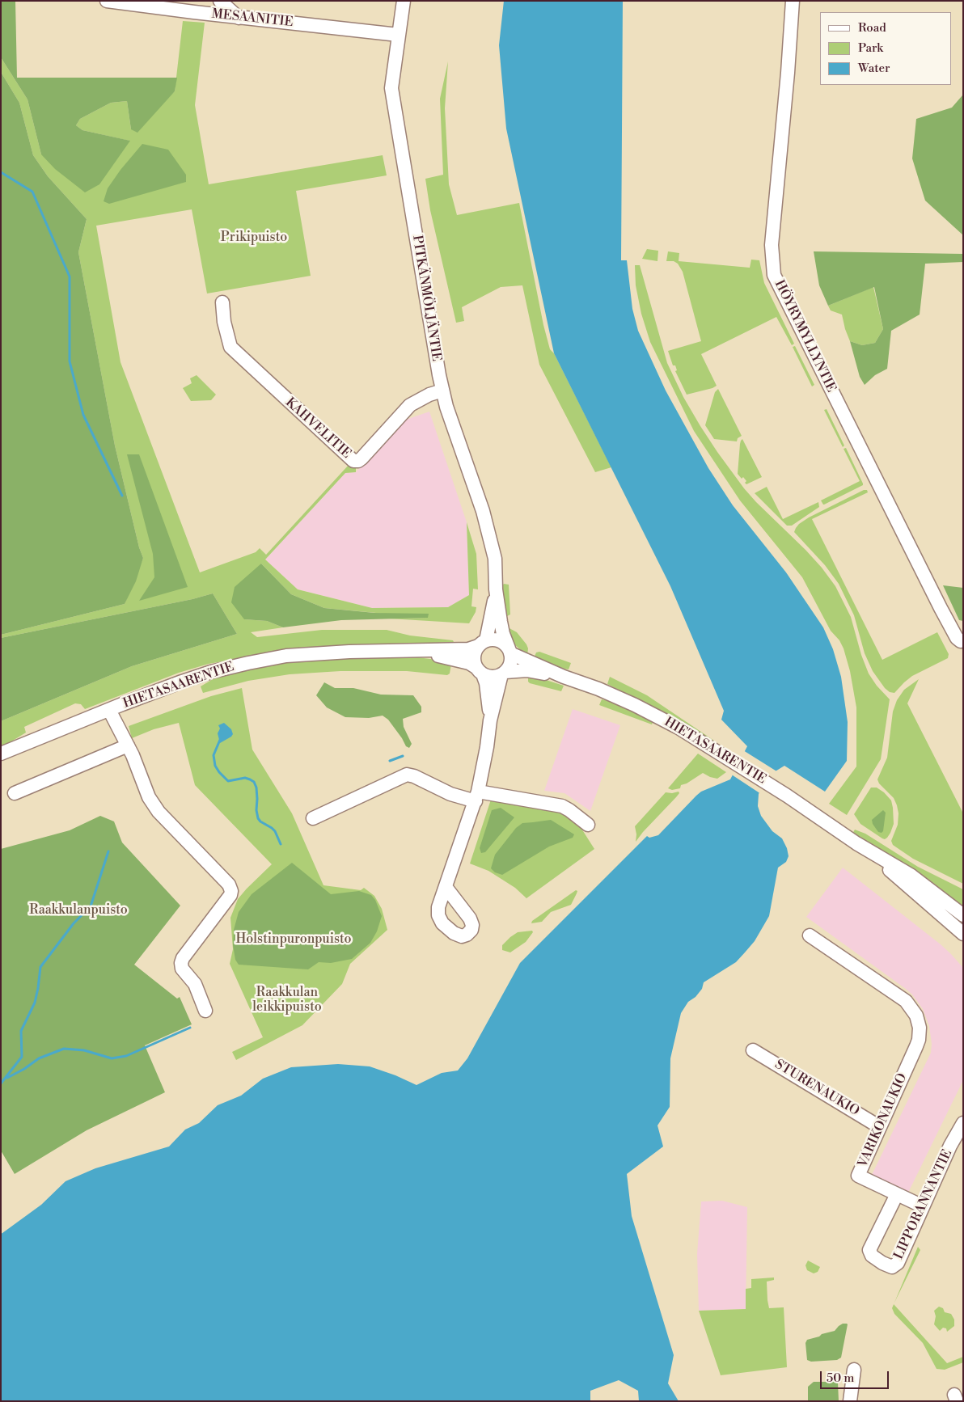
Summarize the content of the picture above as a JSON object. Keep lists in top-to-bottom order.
{
  "streets": {
    "street": [
      "MESAANITIE",
      "PITKÄNMÖLJÄNTIE",
      "HÖYRYMYLLYNTIE",
      "KAHVELITIE",
      "HIETASAARENTIE",
      "STURENAUKIO",
      "VARIKONAUKIO",
      "LIPPORANNANTIE"
    ]
  },
  "crossings": [
    ["MESAANITIE", "PITKÄNMÖLJÄNTIE"],
    ["PITKÄNMÖLJÄNTIE", "KAHVELITIE"],
    ["PITKÄNMÖLJÄNTIE", "HIETASAARENTIE"],
    ["STURENAUKIO", "VARIKONAUKIO"],
    ["VARIKONAUKIO", "LIPPORANNANTIE"]
  ],
  "parks": [
    "Prikipuisto",
    "Raakkulanpuisto",
    "Holstinpuronpuisto",
    "Raakkulan leikkipuisto"
  ],
  "legend": ["Road", "Park", "Water"],
  "scale_bar": "50 m"
}
